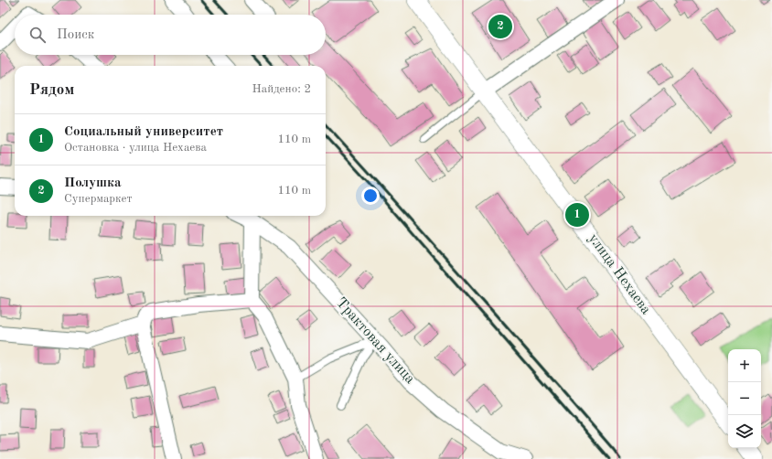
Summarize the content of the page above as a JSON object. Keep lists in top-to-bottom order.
{
  "streets": {
    "street": ["улица Нехаева", "Трактовая улица"]
  },
  "page": {
    "pins": ["2", "1"],
    "search": "Поиск",
    "heading": ["Рядом", "Найдено: 2"],
    "list": [
      {
        "mark": "1",
        "name": "Социальный университет",
        "note": "Остановка · улица Нехаева",
        "value": "110 m"
      },
      {
        "mark": "2",
        "name": "Полушка",
        "note": "Супермаркет",
        "value": "110 m"
      }
    ],
    "map_buttons": ["+", "−"]
  }
}
